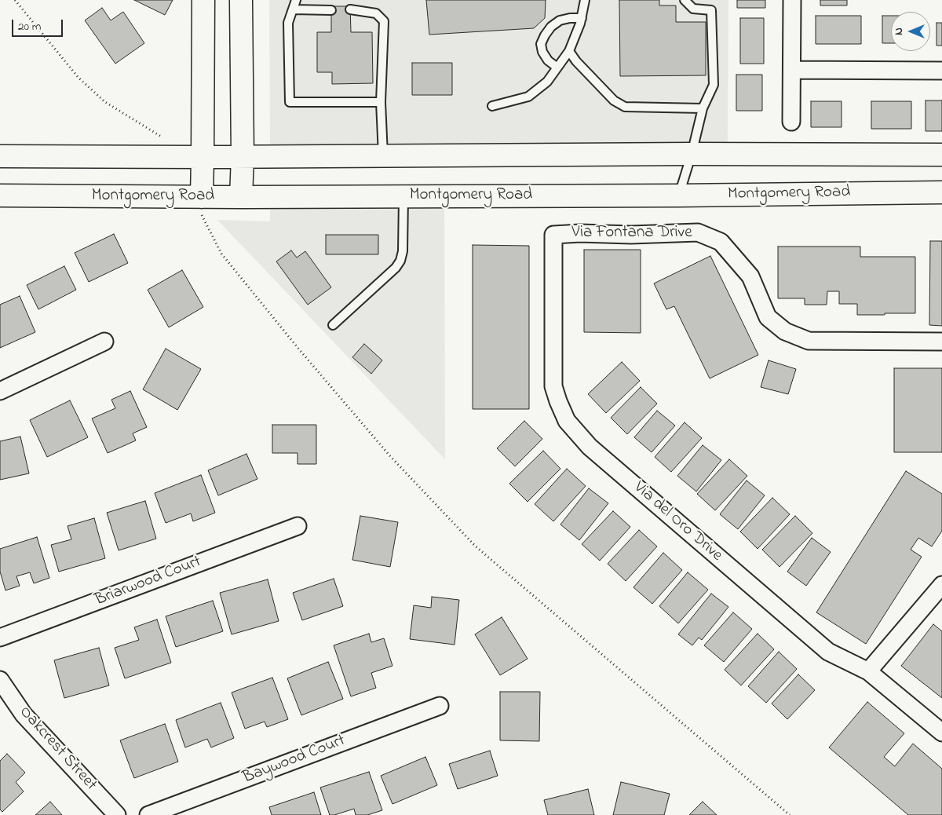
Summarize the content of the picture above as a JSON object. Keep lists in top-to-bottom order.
{
  "streets": {
    "main road": ["Montgomery Road"],
    "street": [
      "Via Fontana Drive",
      "Via del Oro Drive",
      "Briarwood Court",
      "Oakcrest Street",
      "Baywood Court"
    ]
  },
  "crossings": [
    ["Via Fontana Drive", "Via del Oro Drive"]
  ],
  "scale_bar": "20 m",
  "north": "left"
}
